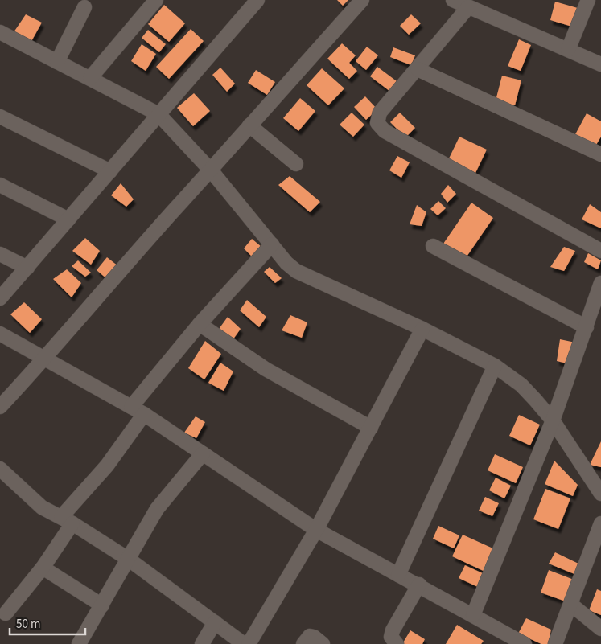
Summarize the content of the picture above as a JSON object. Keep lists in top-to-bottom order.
{
  "scale_bar": "50 m"
}
